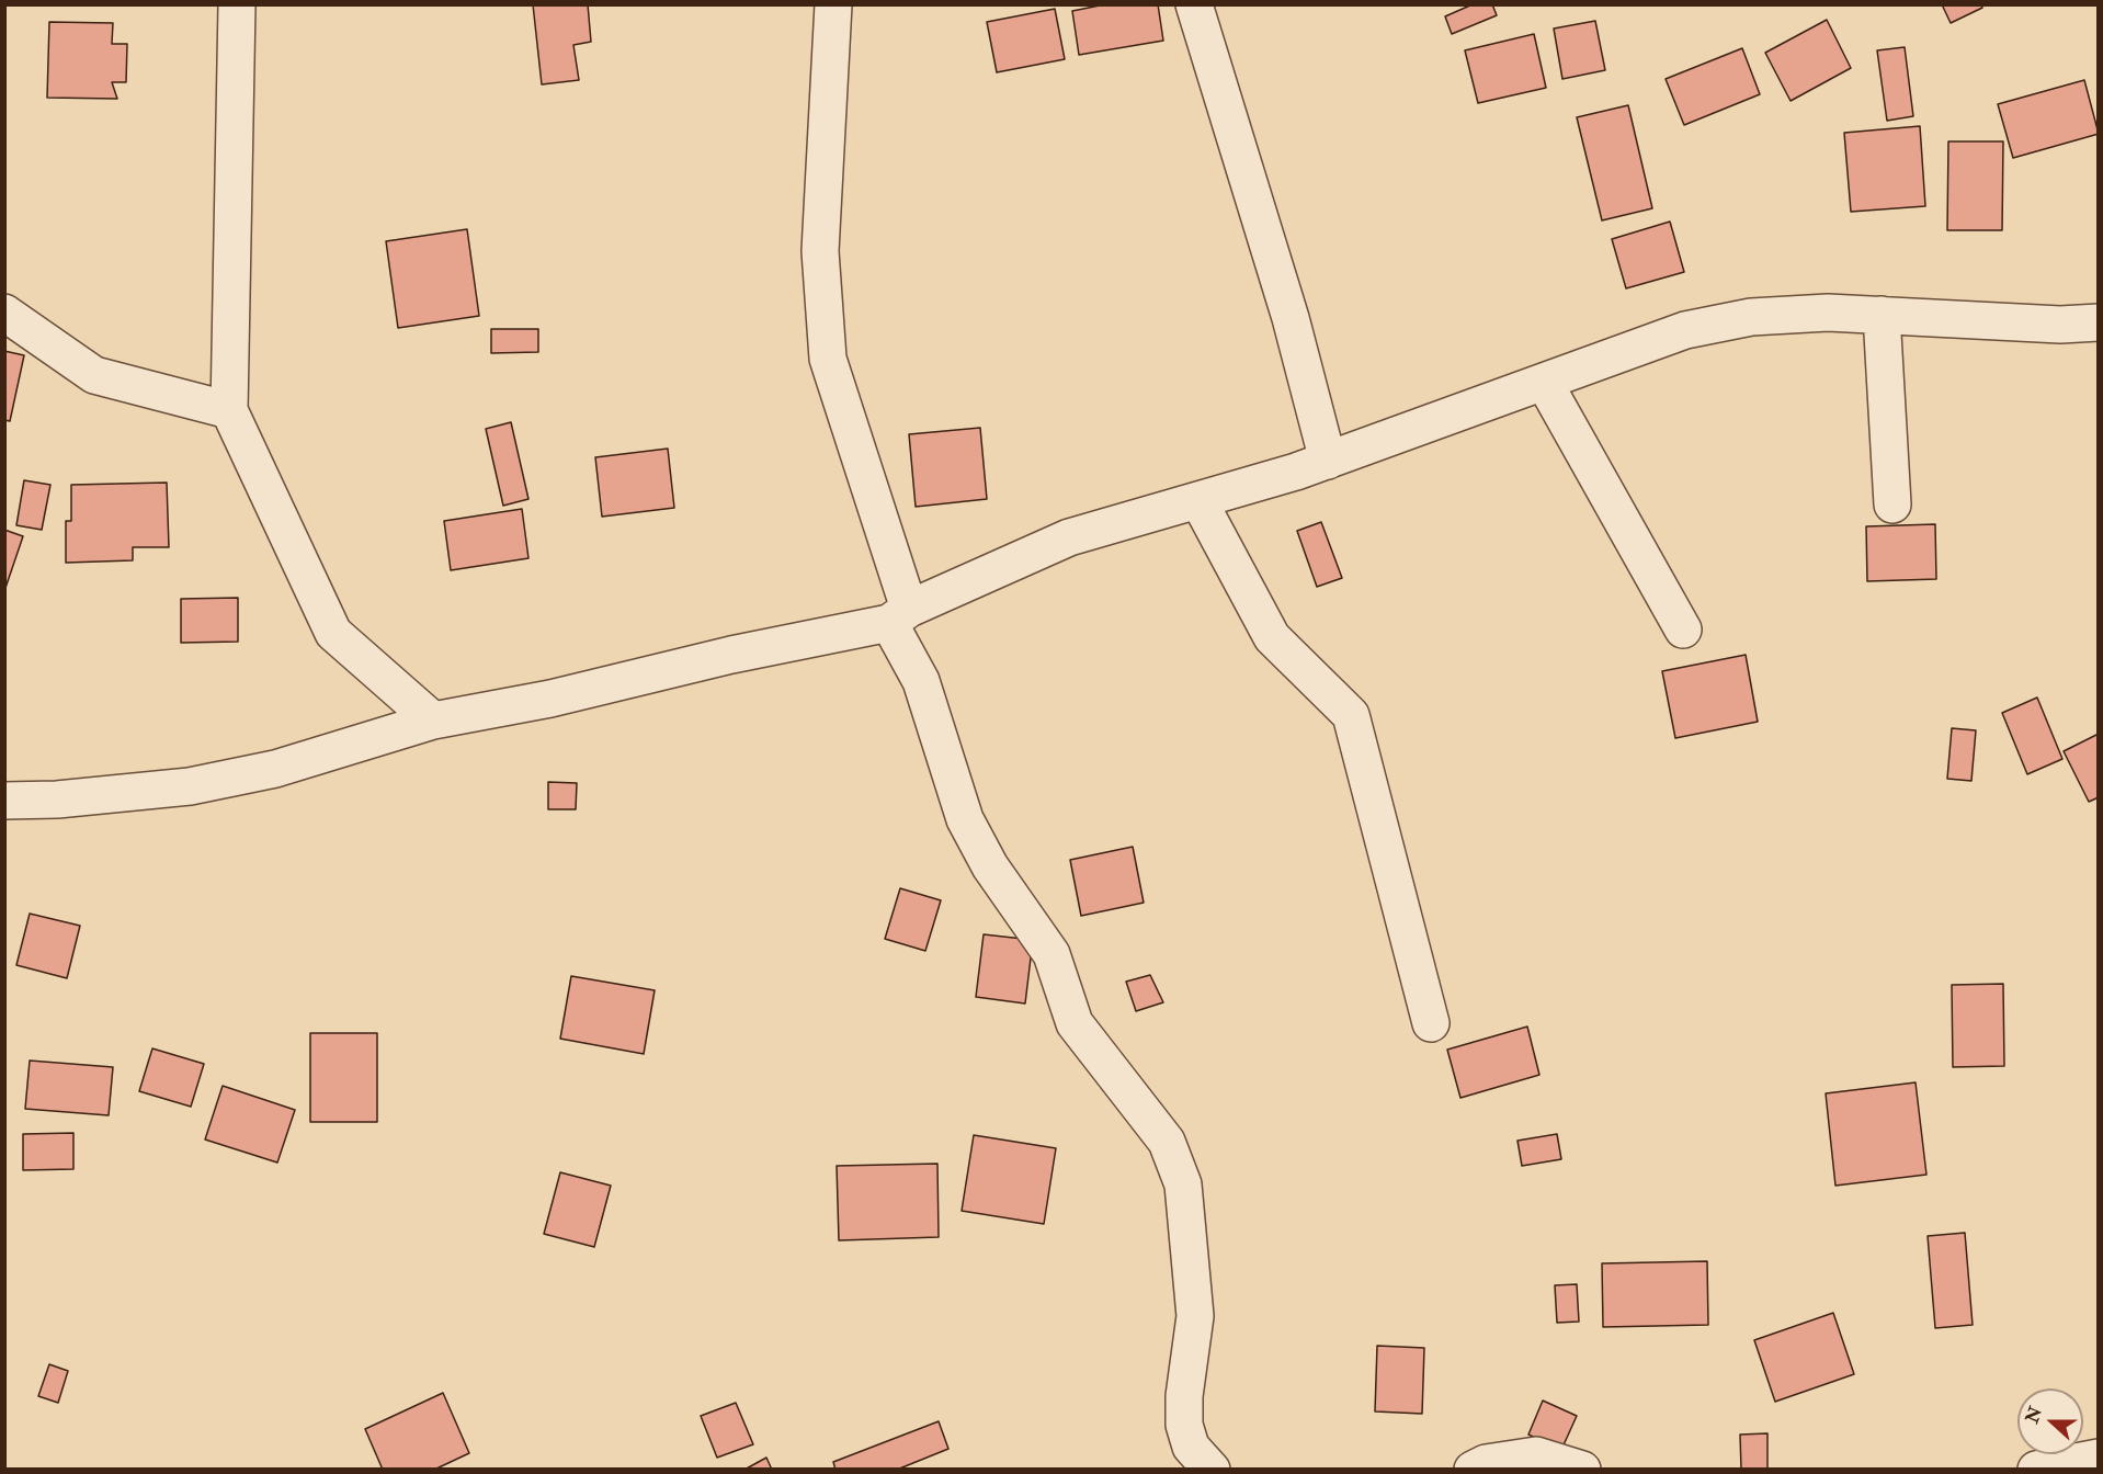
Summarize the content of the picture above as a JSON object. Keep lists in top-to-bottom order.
{
  "north": "left"
}
